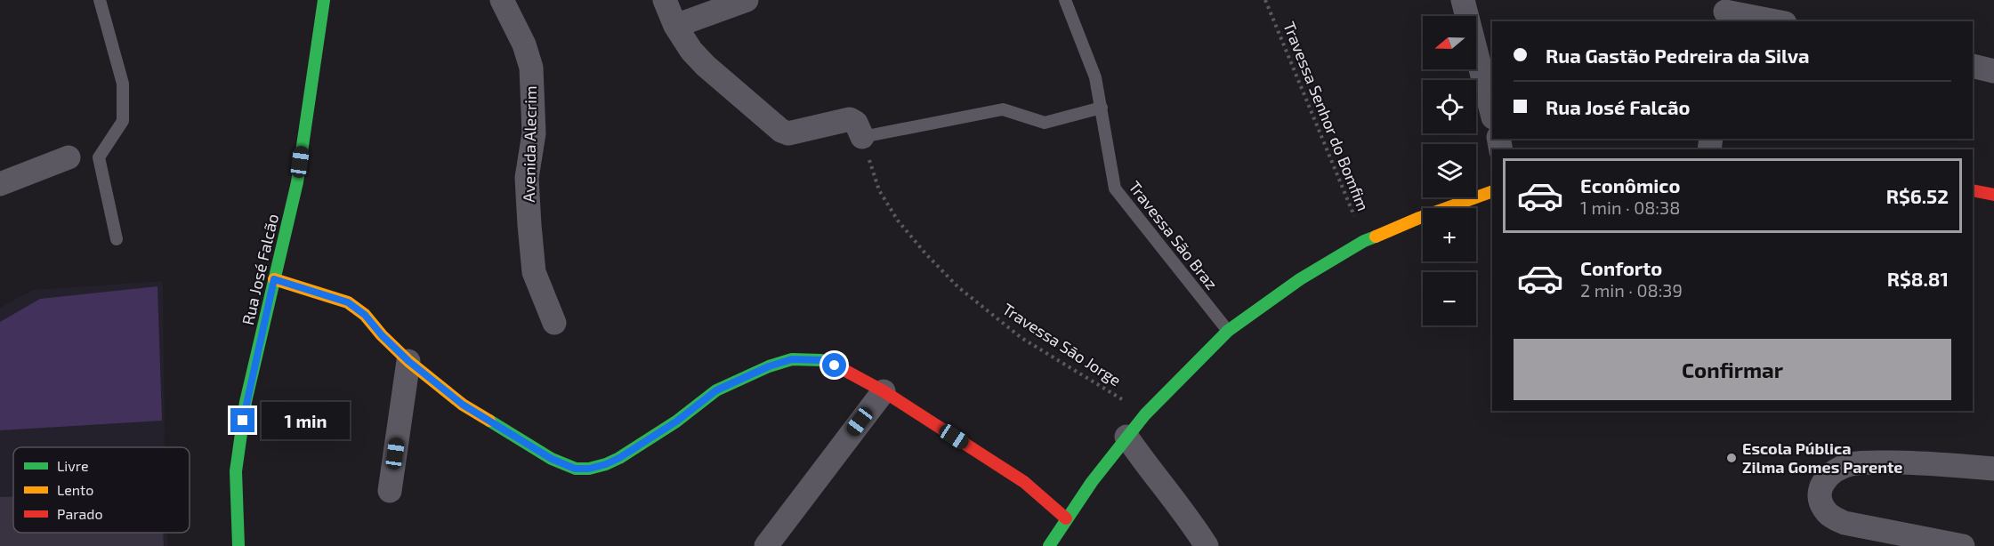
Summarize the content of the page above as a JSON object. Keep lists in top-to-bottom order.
{
  "streets": {
    "street": ["Avenida Alecrim", "Rua José Falcão"],
    "lane": ["Travessa São Braz"],
    "path": ["Travessa Senhor do Bomfim", "Travessa Sāo Jorge"]
  },
  "places": ["Escola Pública Zilma Gomes Parente"],
  "legend": ["Livre", "Lento", "Parado"],
  "north": "left",
  "page": {
    "map_buttons": ["+", "−"],
    "banner": ["Rua Gastão Pedreira da Silva", "Rua José Falcão"],
    "list": [
      {
        "name": "Econômico",
        "note": "1 min · 08:38",
        "value": "R$6.52"
      },
      {
        "name": "Conforto",
        "note": "2 min · 08:39",
        "value": "R$8.81"
      }
    ],
    "buttons": "Confirmar",
    "bubble": "1 min"
  }
}
